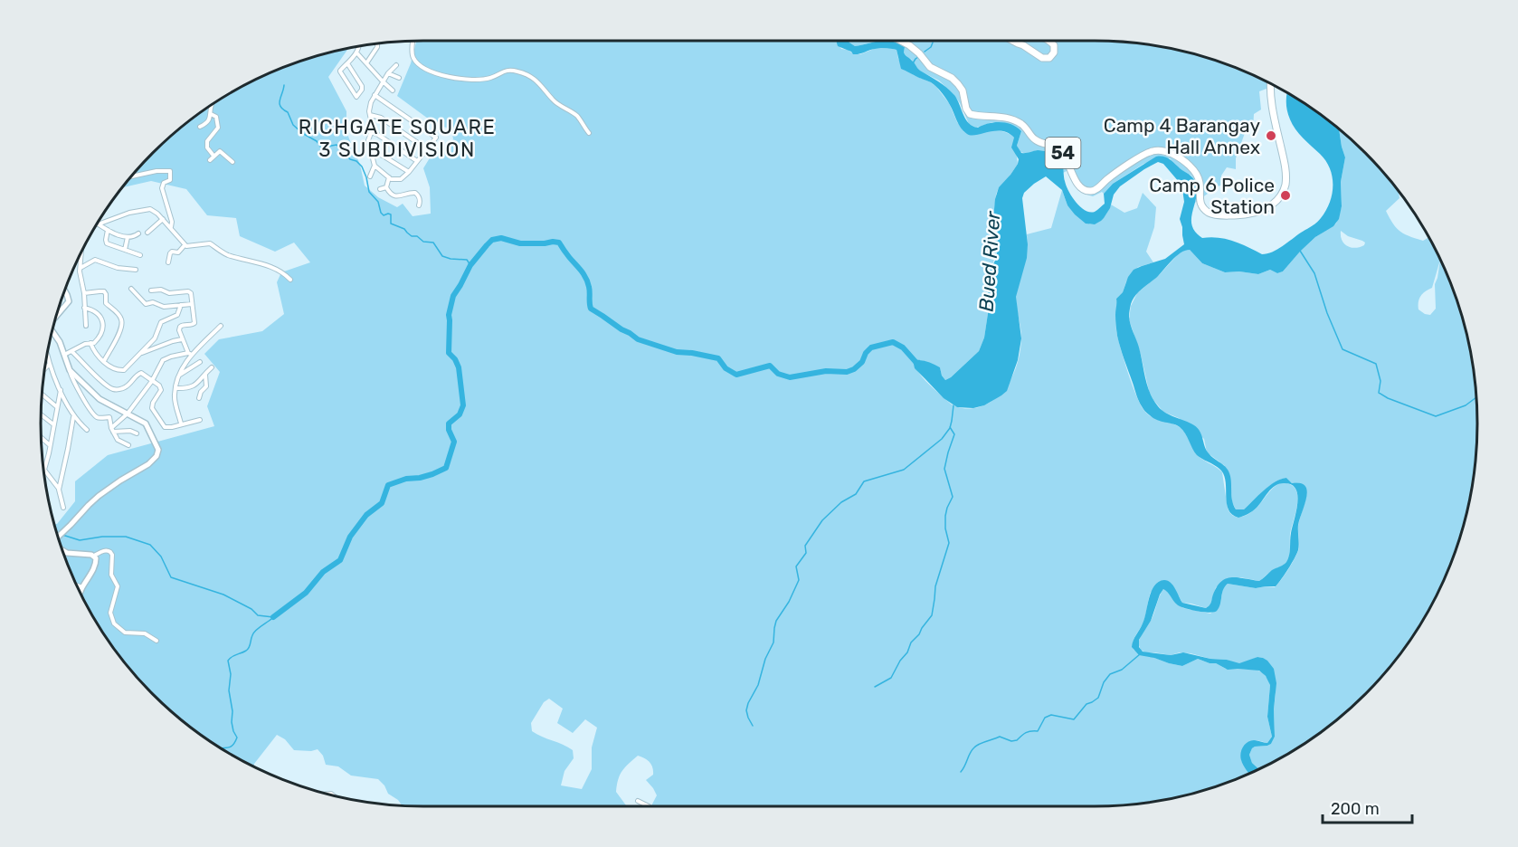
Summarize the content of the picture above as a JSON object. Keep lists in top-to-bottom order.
{
  "streets": {
    "highway": ["54"]
  },
  "districts": ["RICHGATE SQUARE 3 SUBDIVISION"],
  "water": ["Bued River"],
  "places": ["Camp 4 Barangay Hall Annex", "Camp 6 Police Station"],
  "scale_bar": "200 m"
}
